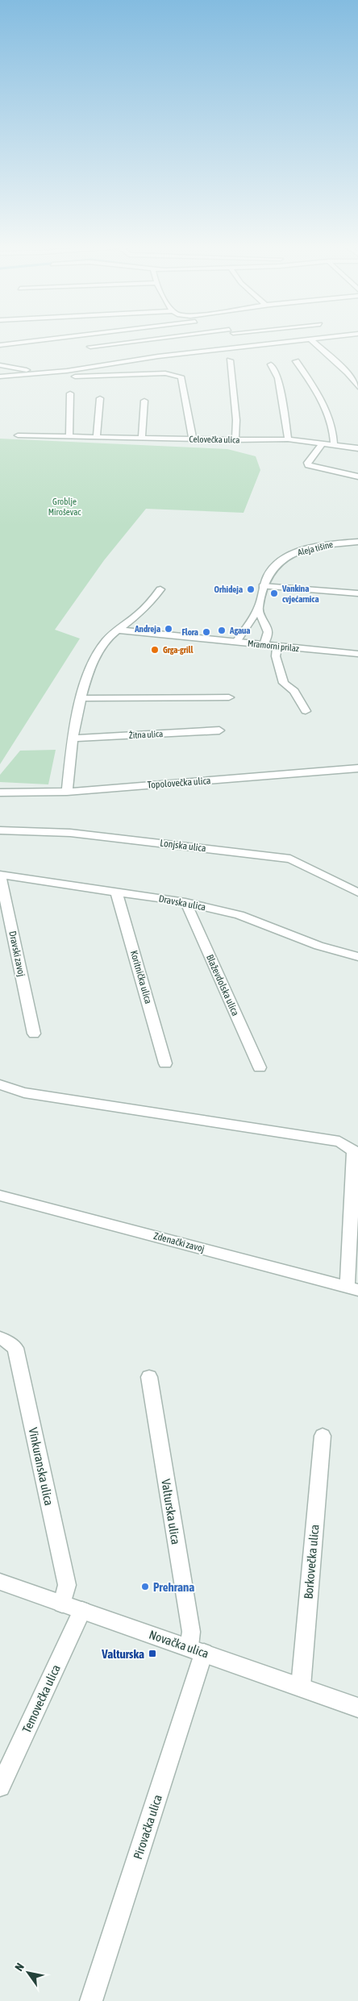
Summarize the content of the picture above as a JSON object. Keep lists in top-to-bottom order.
{
  "streets": {
    "street": [
      "Celovečka ulica",
      "Aleja tišine",
      "Mramorni prilaz",
      "Žitna ulica",
      "Topolovečka ulica",
      "Lonjska ulica",
      "Dravska ulica",
      "Dravski zavoj",
      "Koritnička ulica",
      "Blaževdolska ulica",
      "Zdenački zavoj",
      "Vinkuranska ulica",
      "Valturska ulica",
      "Borkovečka ulica",
      "Novačka ulica",
      "Temovečka ulica",
      "Pirovačka ulica"
    ]
  },
  "crossings": [
    ["Aleja tišine", "Mramorni prilaz"],
    ["Dravska ulica", "Dravski zavoj"],
    ["Dravska ulica", "Koritnička ulica"],
    ["Dravska ulica", "Blaževdolska ulica"],
    ["Vinkuranska ulica", "Novačka ulica"],
    ["Valturska ulica", "Novačka ulica"],
    ["Valturska ulica", "Pirovačka ulica"],
    ["Borkovečka ulica", "Novačka ulica"],
    ["Novačka ulica", "Temovečka ulica"],
    ["Novačka ulica", "Pirovačka ulica"]
  ],
  "parks": ["Groblje Miroševac"],
  "places": {
    "other": [
      "Orhideja",
      "Vankina cvjećarnica",
      "Andreja",
      "Agaua",
      "Flora",
      "Grga-grill",
      "Prehrana"
    ],
    "transit": ["Valturska"]
  },
  "north": "top left"
}
